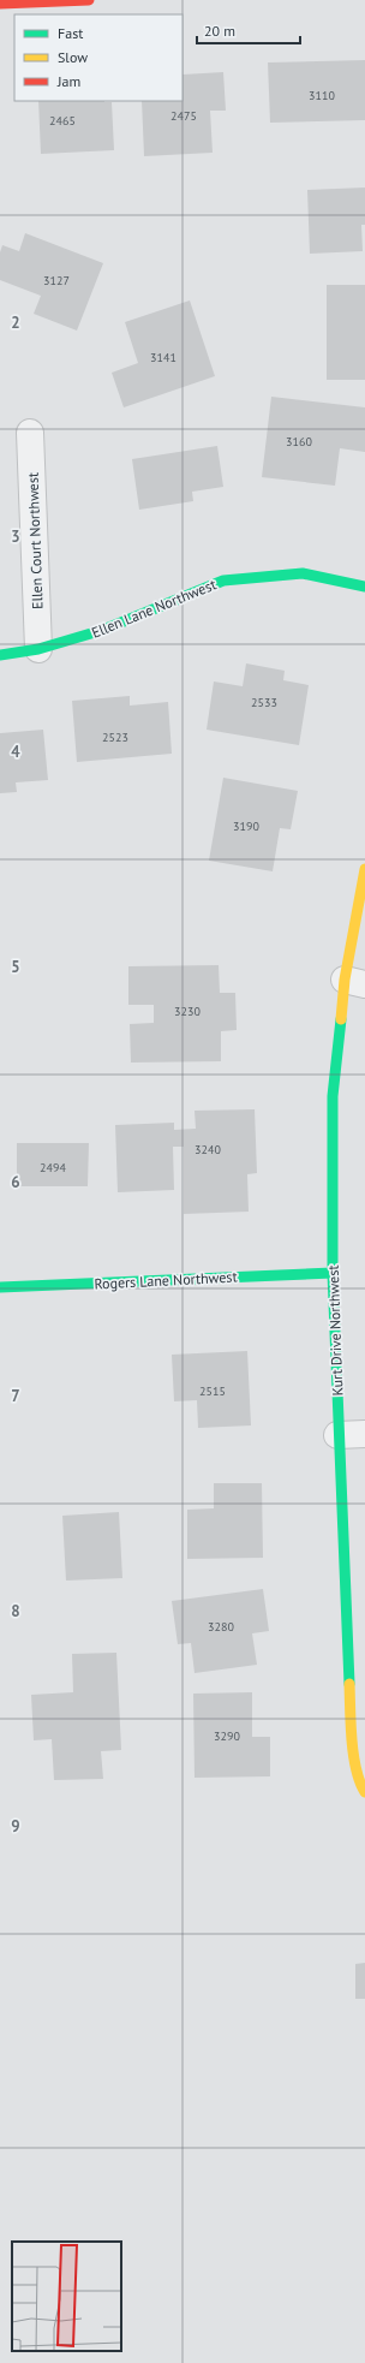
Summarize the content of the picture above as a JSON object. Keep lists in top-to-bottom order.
{
  "streets": {
    "street": [
      "Ellen Court Northwest",
      "Ellen Lane Northwest",
      "Rogers Lane Northwest",
      "Kurt Drive Northwest"
    ]
  },
  "crossings": [
    ["Ellen Court Northwest", "Ellen Lane Northwest"],
    ["Rogers Lane Northwest", "Kurt Drive Northwest"]
  ],
  "house_numbers": [
    "3110",
    "2475",
    "2465",
    "3127",
    "3141",
    "3160",
    "2533",
    "2523",
    "3190",
    "3230",
    "3240",
    "2494",
    "2515",
    "3280",
    "3290"
  ],
  "legend": ["Fast", "Slow", "Jam"],
  "scale_bar": "20 m",
  "grid": {
    "rows": [
      "2",
      "3",
      "4",
      "5",
      "6",
      "7",
      "8",
      "9"
    ]
  }
}
